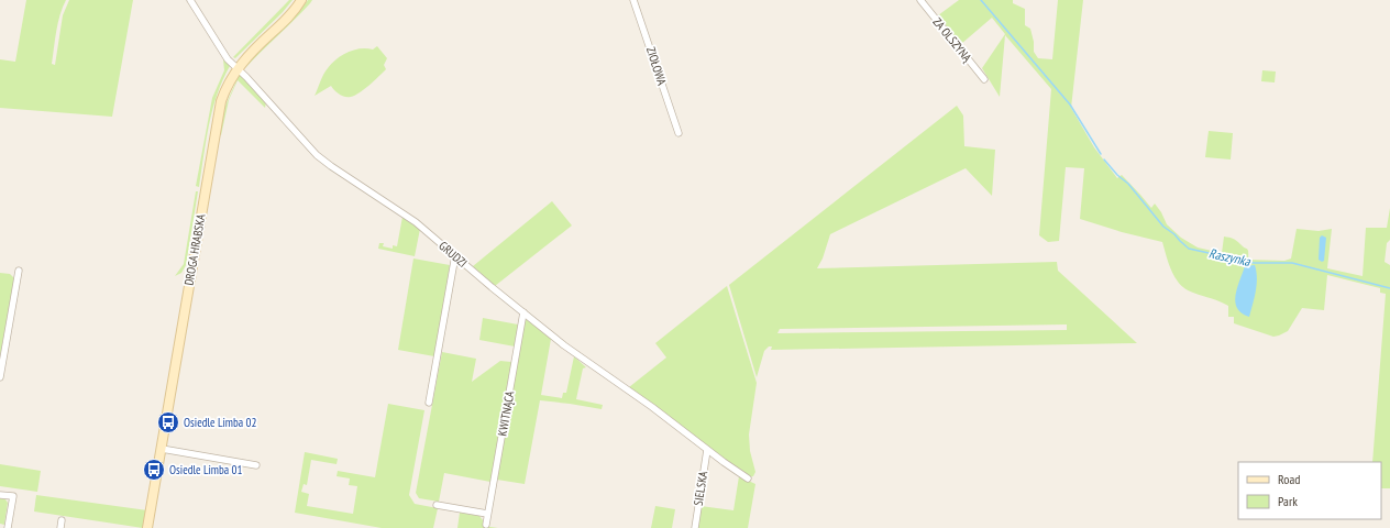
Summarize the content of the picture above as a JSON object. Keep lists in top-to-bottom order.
{
  "streets": {
    "street": [
      "ZA OLSZYNĄ",
      "ZIOŁOWA",
      "DROGA HRABSKA",
      "GRUDZI",
      "KWITNĄCA",
      "SIELSKA"
    ]
  },
  "crossings": [
    ["DROGA HRABSKA", "GRUDZI"],
    ["GRUDZI", "KWITNĄCA"],
    ["GRUDZI", "SIELSKA"]
  ],
  "water": ["Raszynka"],
  "places": {
    "bus stop": ["Osiedle Limba 02", "Osiedle Limba 01"]
  },
  "legend": ["Road", "Park"]
}
